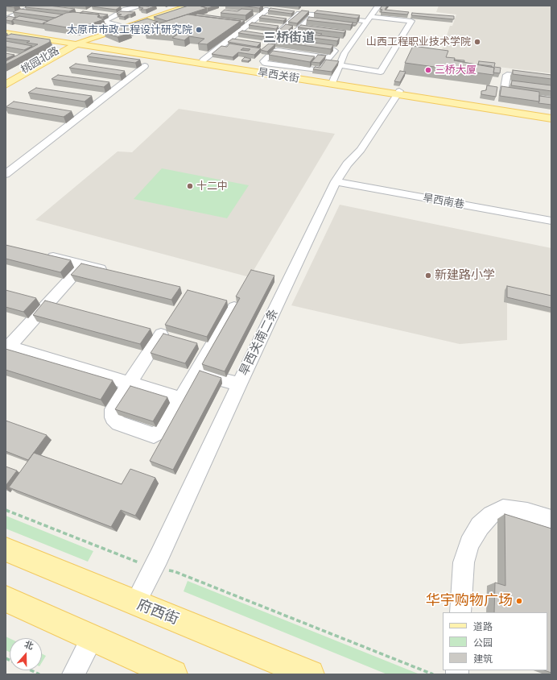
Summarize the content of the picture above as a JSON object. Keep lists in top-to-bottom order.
{
  "streets": {
    "main road": ["桃园北路", "旱西关街", "府西街"],
    "street": ["旱西南巷", "旱西关南二条"]
  },
  "crossings": [
    ["桃园北路", "旱西关街"],
    ["旱西关街", "旱西关南二条"],
    ["旱西南巷", "旱西关南二条"],
    ["旱西关南二条", "府西街"]
  ],
  "districts": ["三桥街道"],
  "places": [
    "太原市市政工程设计研究院",
    "山西工程职业技术学院",
    "三桥大厦",
    "十二中",
    "新建路小学",
    "华宇购物广场"
  ],
  "legend": ["道路", "公园", "建筑"],
  "north": "top"
}
